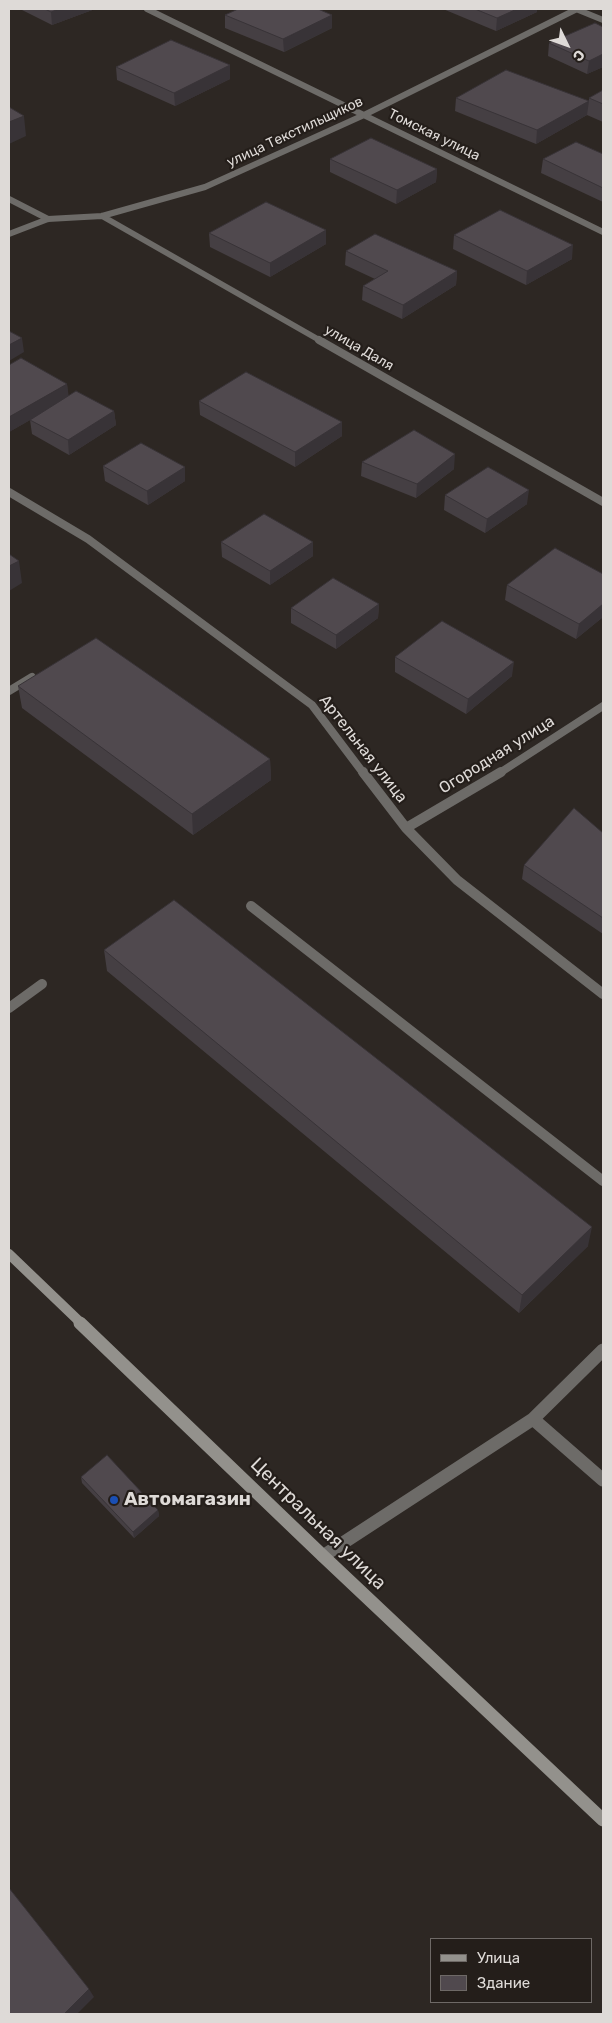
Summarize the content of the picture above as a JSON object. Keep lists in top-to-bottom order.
{
  "streets": {
    "street": [
      "улица Текстильщиков",
      "Томская улица",
      "улица Даля",
      "Артельная улица",
      "Огородная улица",
      "Центральная улица"
    ]
  },
  "crossings": [
    ["улица Текстильщиков", "Томская улица"],
    ["улица Текстильщиков", "улица Даля"],
    ["Артельная улица", "Огородная улица"]
  ],
  "places": ["Автомагазин"],
  "legend": ["Улица", "Здание"],
  "north": "bottom right"
}
